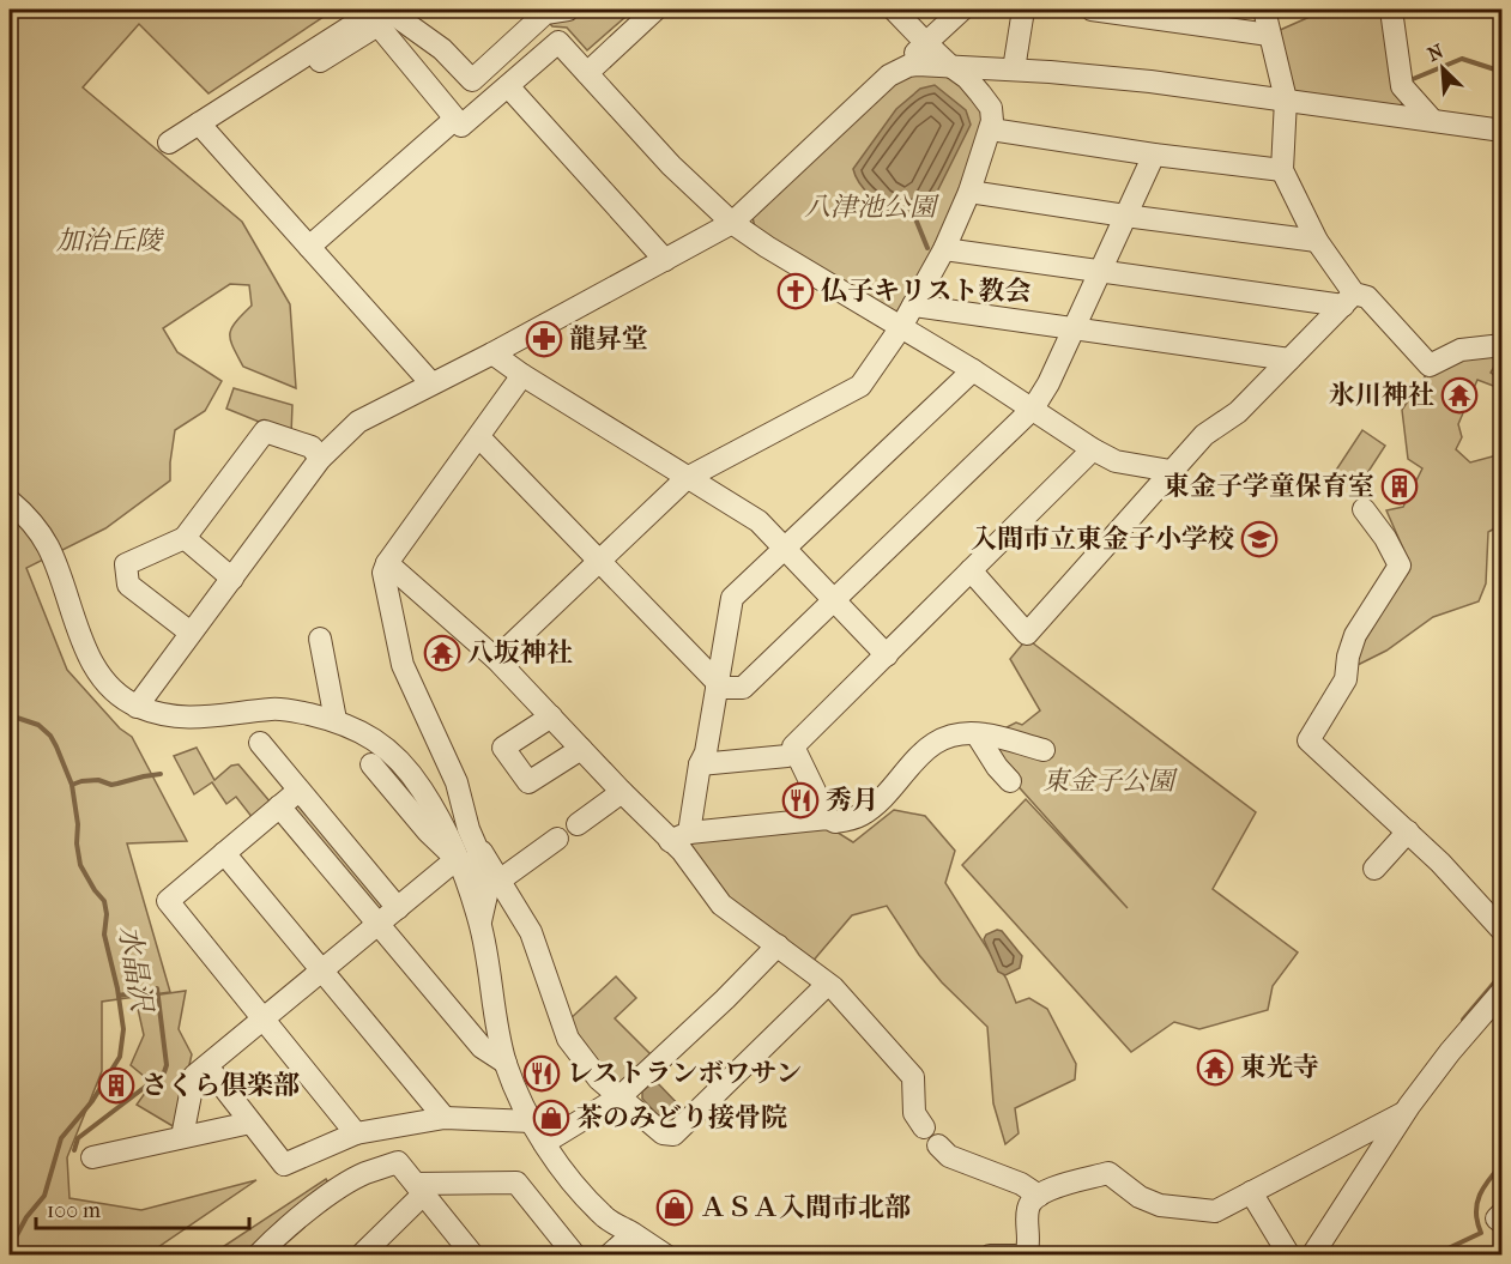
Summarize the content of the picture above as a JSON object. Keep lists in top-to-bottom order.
{
  "water": ["水晶沢"],
  "parks": ["八津池公園", "加治丘陵", "東金子公園"],
  "places": {
    "church": ["仏子キリスト教会"],
    "pharmacy": ["龍昇堂"],
    "temple": ["氷川神社", "八坂神社", "東光寺"],
    "building": ["東金子学童保育室", "さくら倶楽部"],
    "school or university": ["入間市立東金子小学校"],
    "restaurant": ["秀月", "レストランボワサン"],
    "shop": ["茶のみどり接骨院", "ＡＳＡ入間市北部"]
  },
  "scale_bar": "100 m",
  "north": "top left"
}
